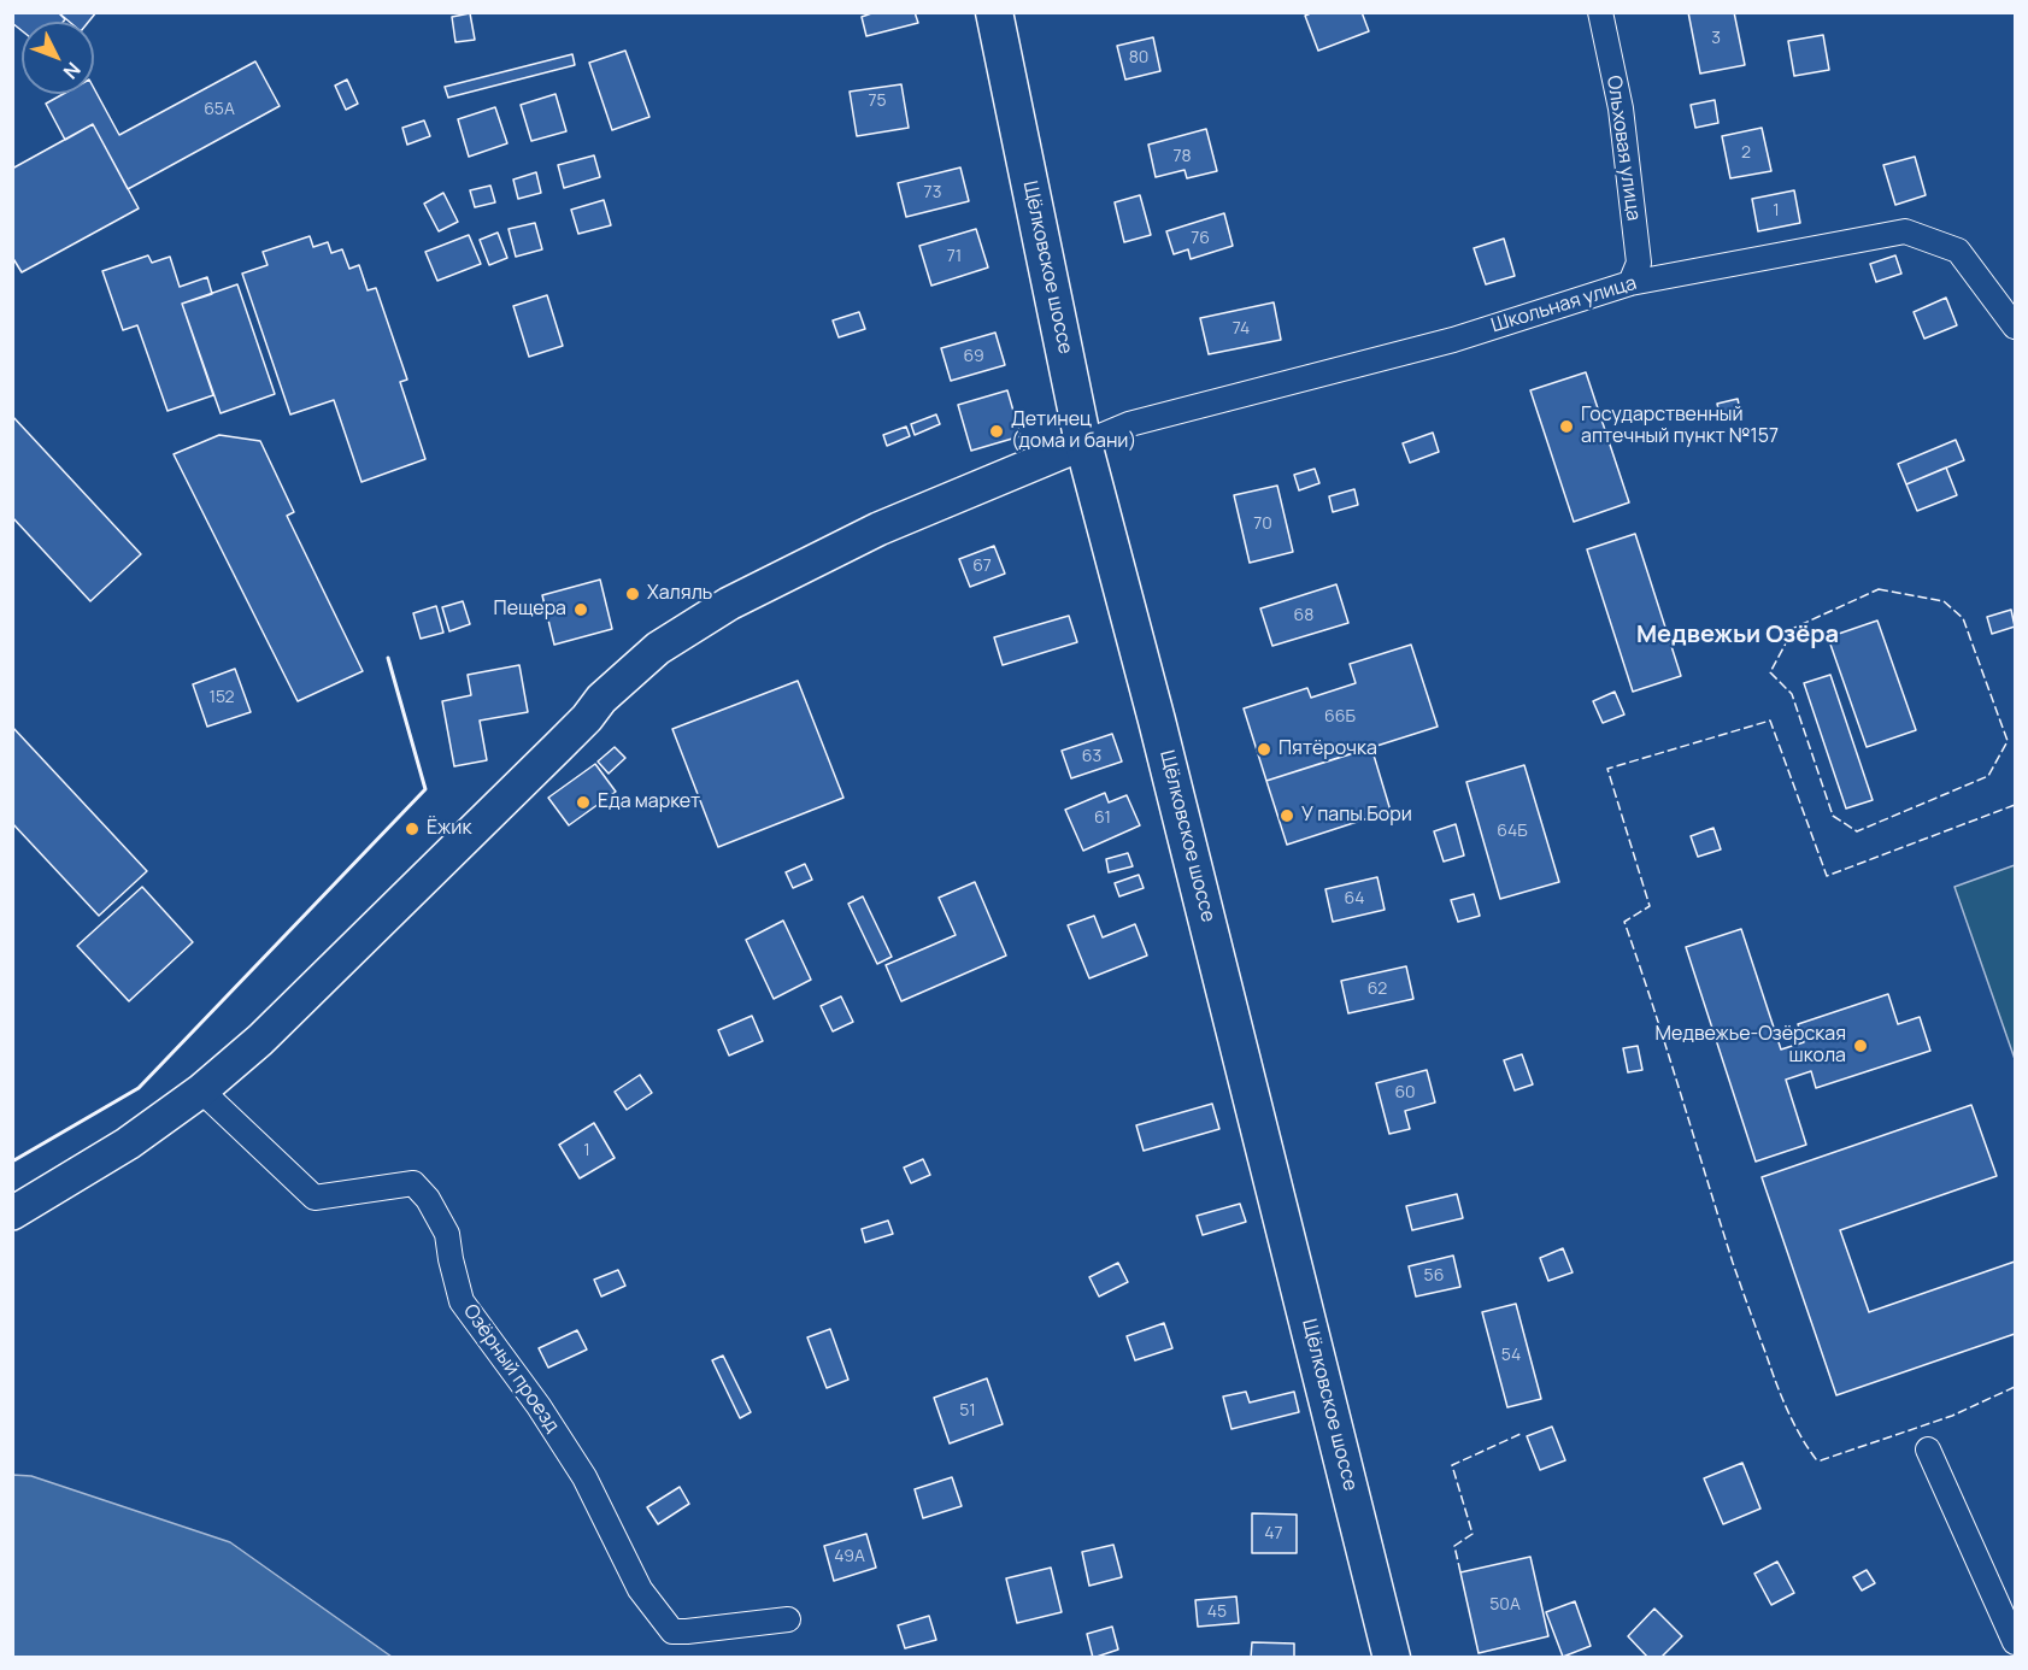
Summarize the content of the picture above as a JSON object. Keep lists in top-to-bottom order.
{
  "streets": {
    "main road": ["Щёлковское шоссе"],
    "street": ["Ольховая улица", "Школьная улица", "Озёрный проезд"]
  },
  "crossings": [
    ["Ольховая улица", "Школьная улица"],
    ["Щёлковское шоссе", "Школьная улица"]
  ],
  "districts": ["Медвежьи Озёра"],
  "places": [
    "Государственный аптечный пункт №157",
    "Детинец (дома и бани)",
    "Халяль",
    "Пещера",
    "Пятёрочка",
    "Еда маркет",
    "У папы Бори",
    "Ёжик",
    "Медвежье-Озёрская школа"
  ],
  "house_numbers": [
    "3",
    "80",
    "75",
    "65А",
    "2",
    "78",
    "73",
    "1",
    "76",
    "71",
    "74",
    "69",
    "70",
    "67",
    "68",
    "152",
    "66Б",
    "63",
    "61",
    "64Б",
    "64",
    "62",
    "60",
    "1",
    "56",
    "54",
    "51",
    "47",
    "49А",
    "50А",
    "45"
  ],
  "north": "bottom right"
}
